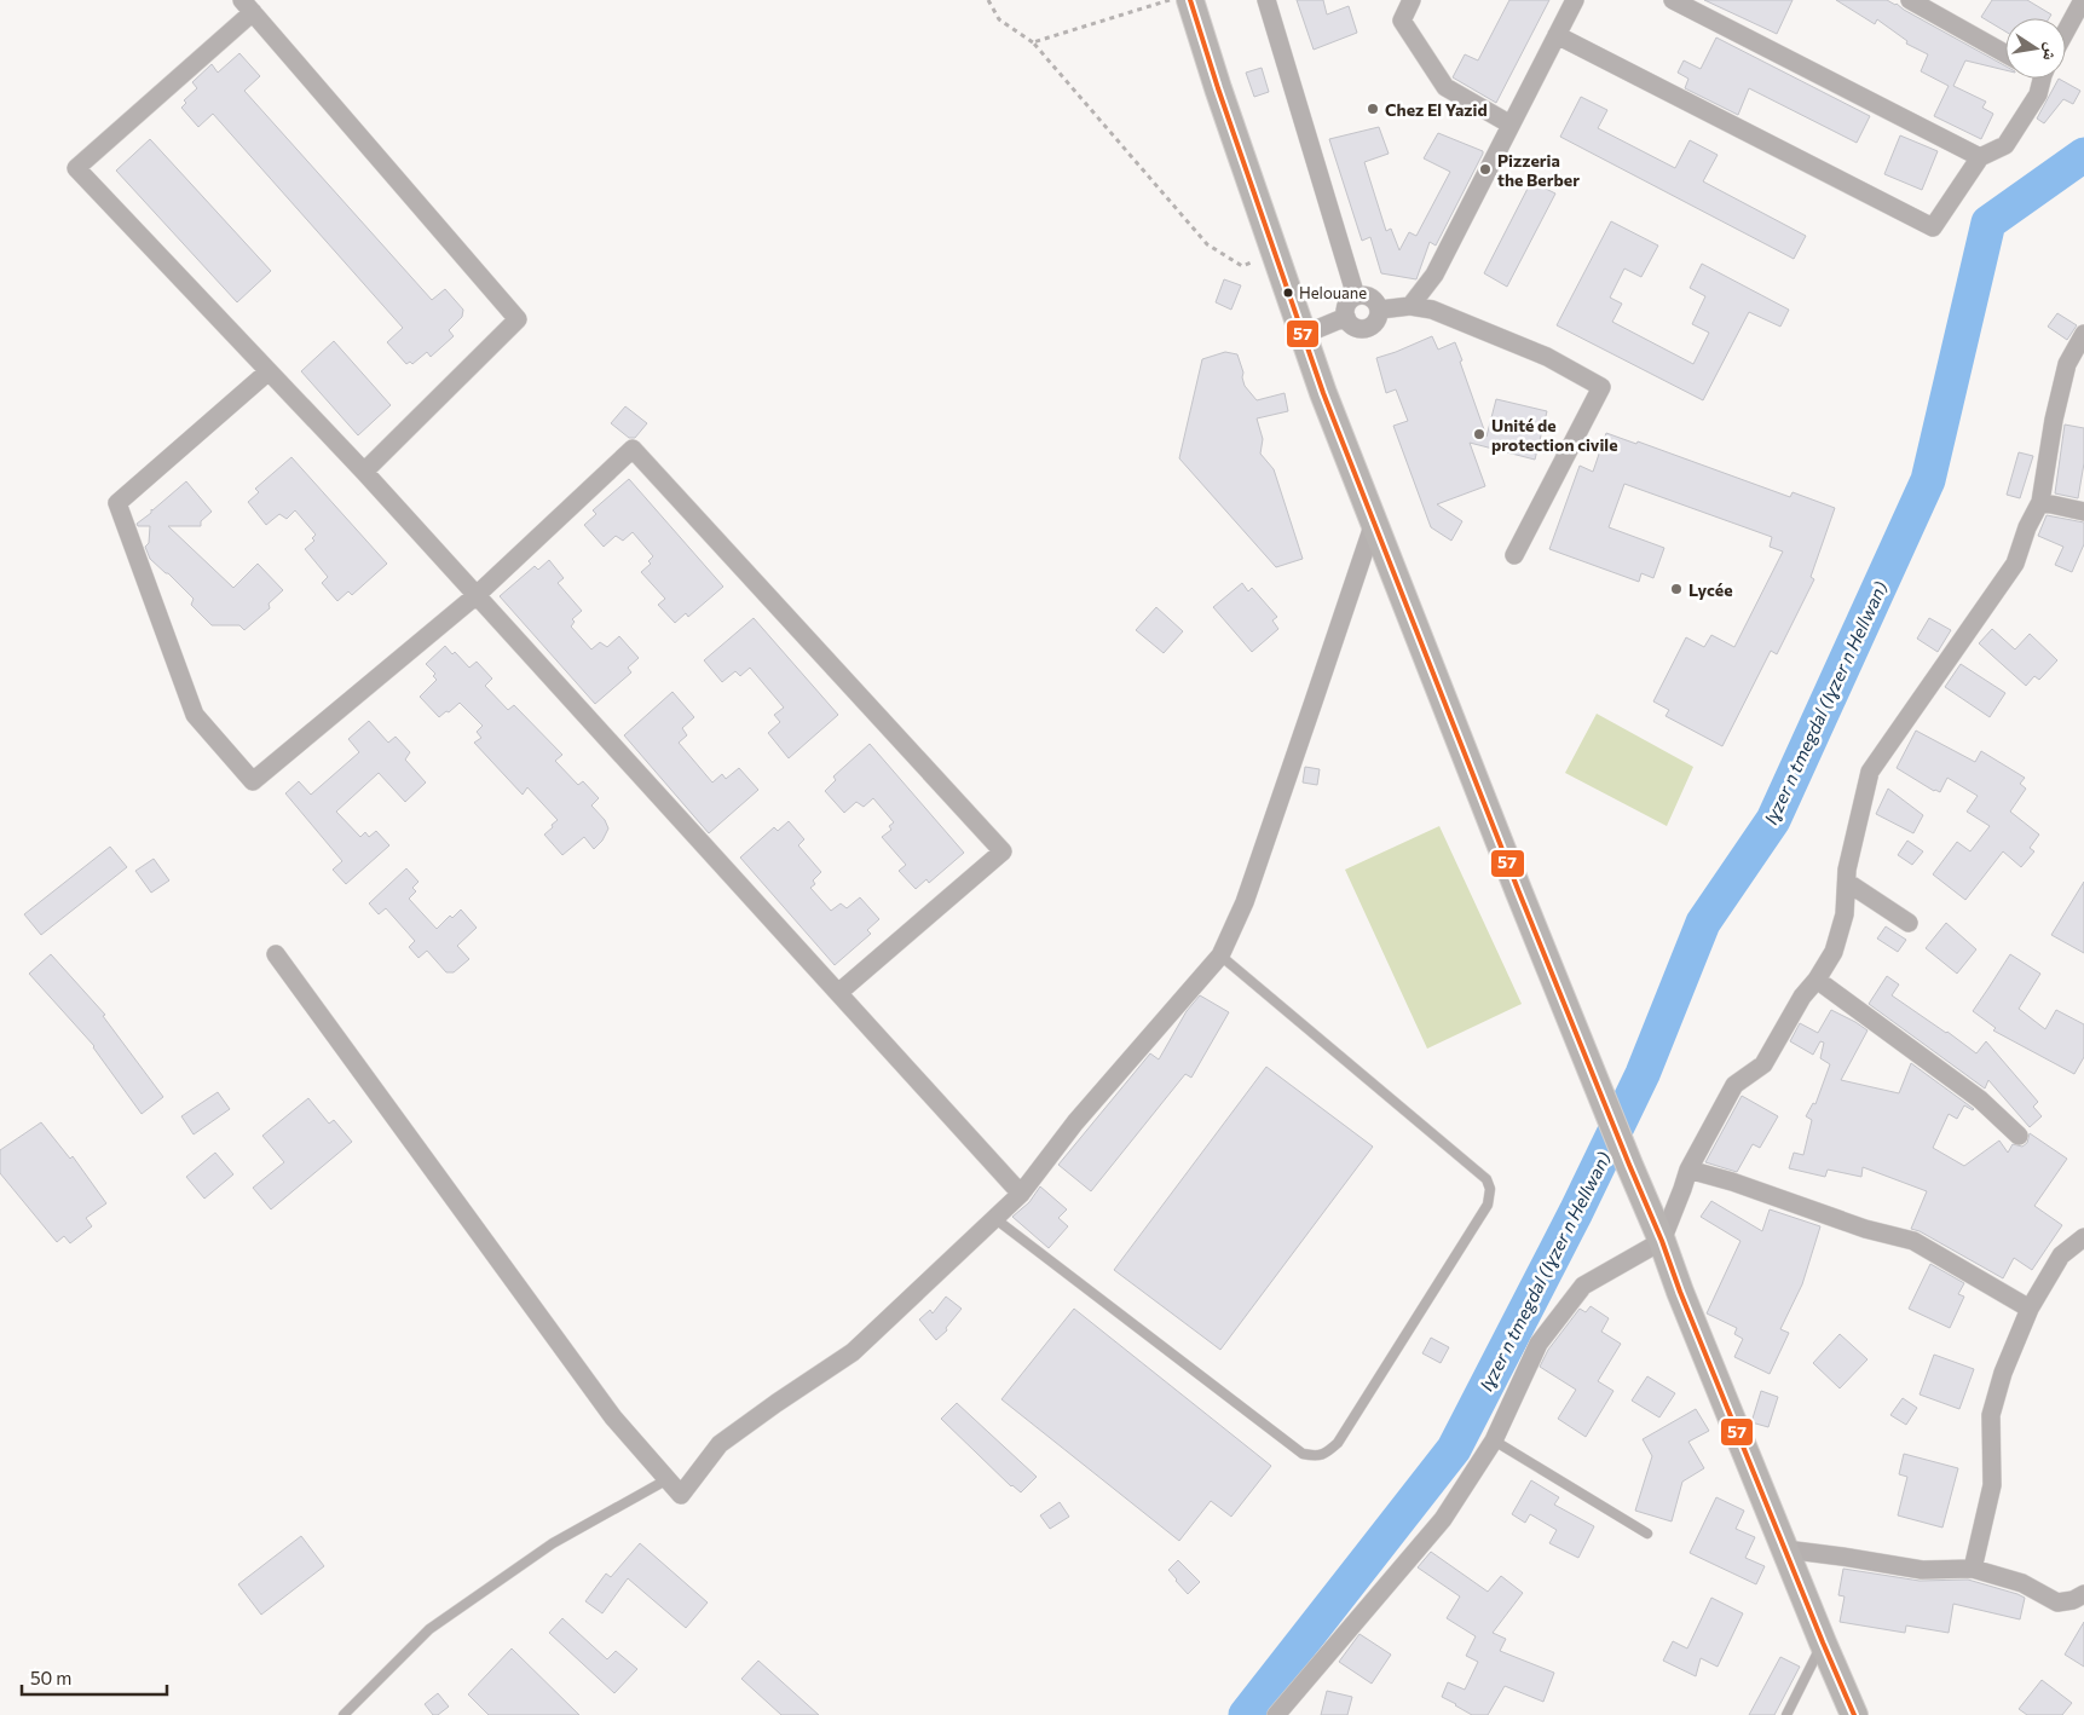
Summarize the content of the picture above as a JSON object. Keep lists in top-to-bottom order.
{
  "water": ["Iɣzer n tmegdal (Iɣzer n Hellwan)"],
  "places": [
    "Chez El Yazid",
    "Pizzeria the Berber",
    "Helouane",
    "Unité de protection civile",
    "Lycée"
  ],
  "lines": ["transit line 57"],
  "scale_bar": "50 m",
  "north": "right"
}
